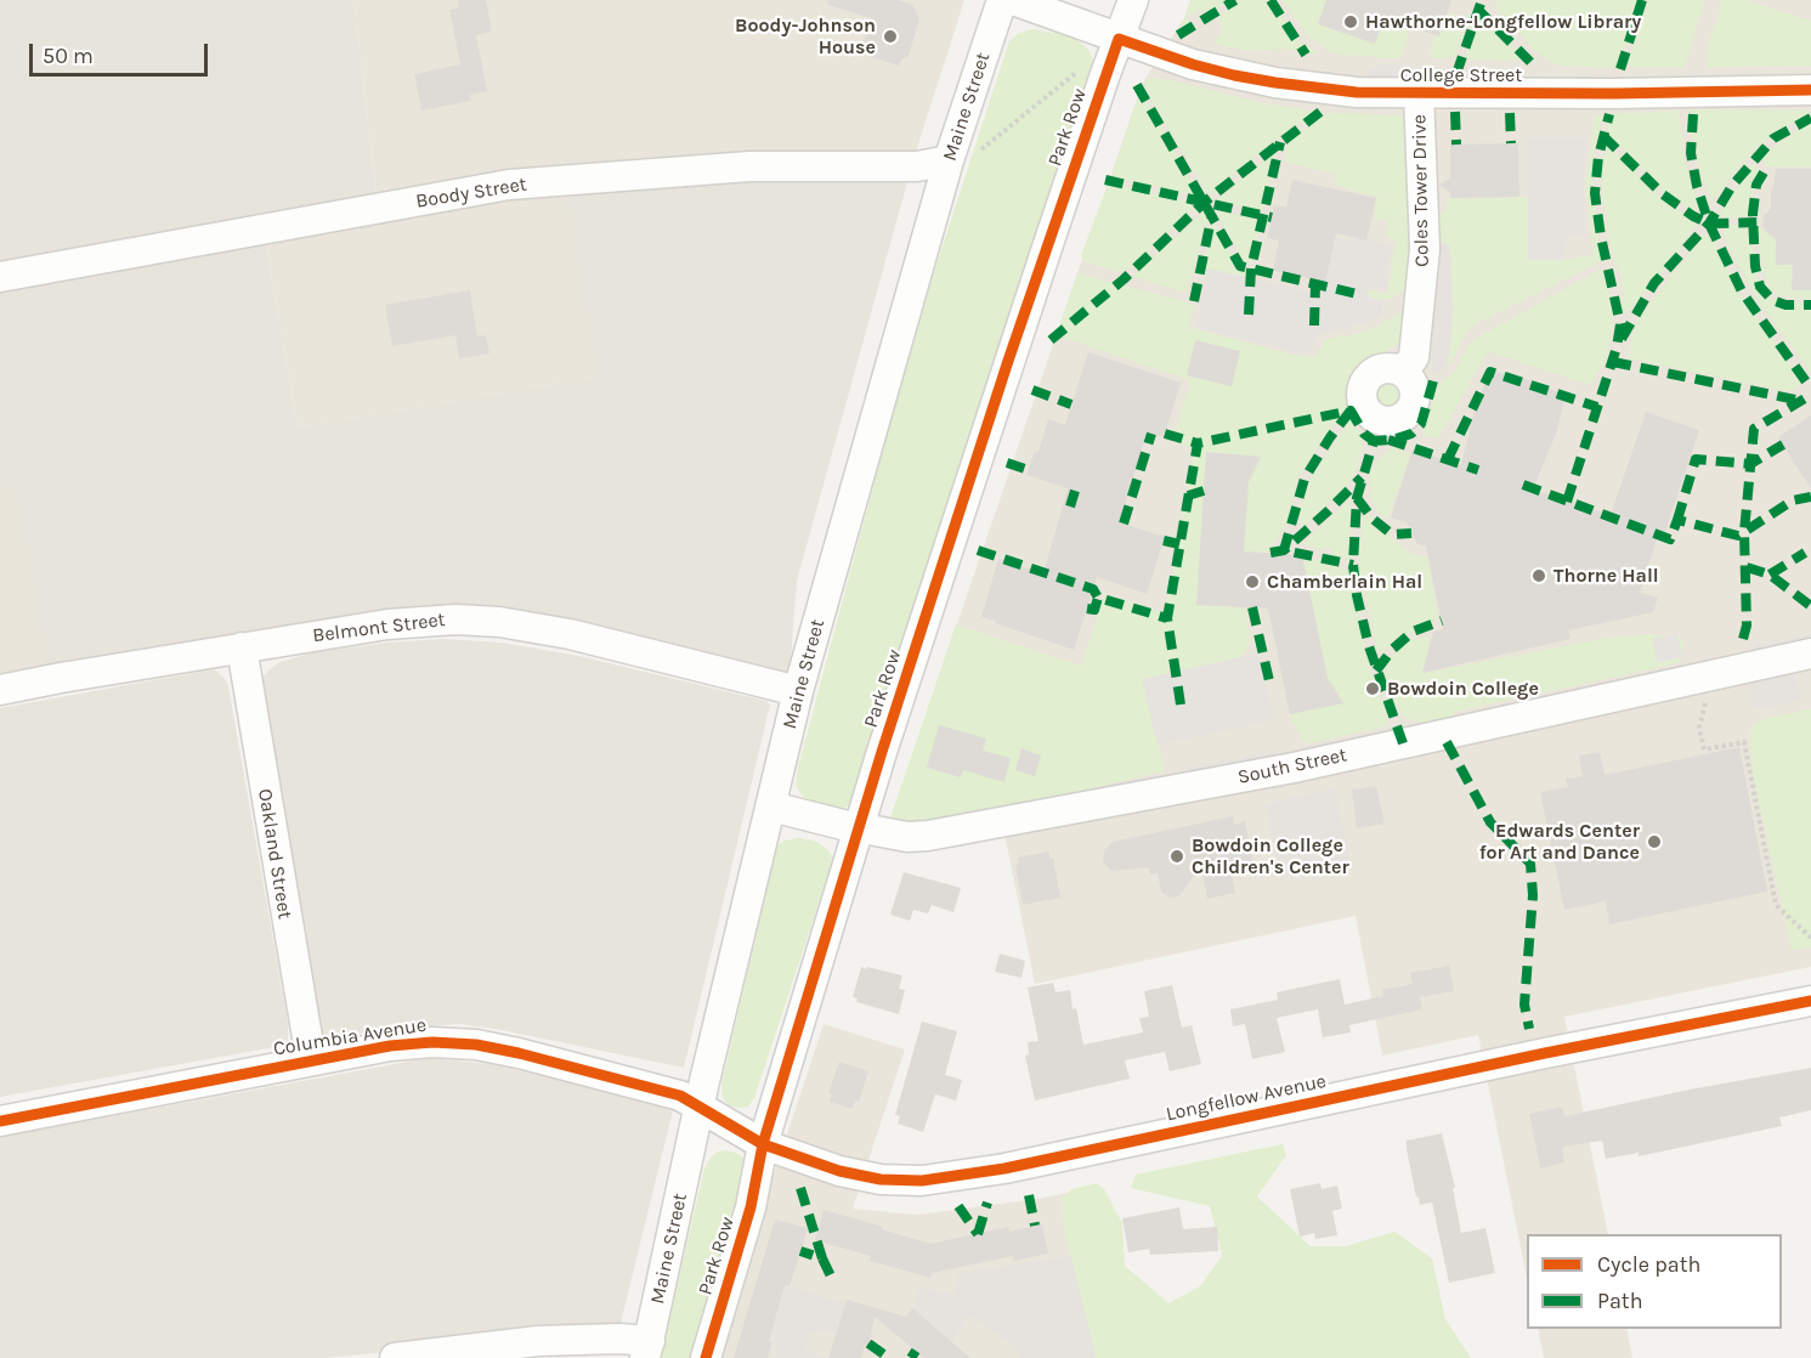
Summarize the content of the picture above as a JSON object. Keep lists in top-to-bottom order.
{
  "streets": {
    "street": [
      "College Street",
      "Maine Street",
      "Park Row",
      "Coles Tower Drive",
      "Boody Street",
      "Belmont Street",
      "South Street",
      "Oakland Street",
      "Columbia Avenue",
      "Longfellow Avenue"
    ]
  },
  "crossings": [
    ["College Street", "Park Row"],
    ["College Street", "Coles Tower Drive"],
    ["Maine Street", "Boody Street"],
    ["Maine Street", "Belmont Street"],
    ["Maine Street", "South Street"],
    ["Maine Street", "Columbia Avenue"],
    ["Maine Street", "Longfellow Avenue"],
    ["Park Row", "South Street"],
    ["Park Row", "Longfellow Avenue"],
    ["Belmont Street", "Oakland Street"],
    ["Oakland Street", "Columbia Avenue"],
    ["Columbia Avenue", "Longfellow Avenue"]
  ],
  "places": [
    "Hawthorne-Longfellow Library",
    "Boody-Johnson House",
    "Thorne Hall",
    "Chamberlain Hal",
    "Bowdoin College",
    "Edwards Center for Art and Dance",
    "Bowdoin College Children's Center"
  ],
  "legend": ["Cycle path", "Path"],
  "scale_bar": "50 m"
}
